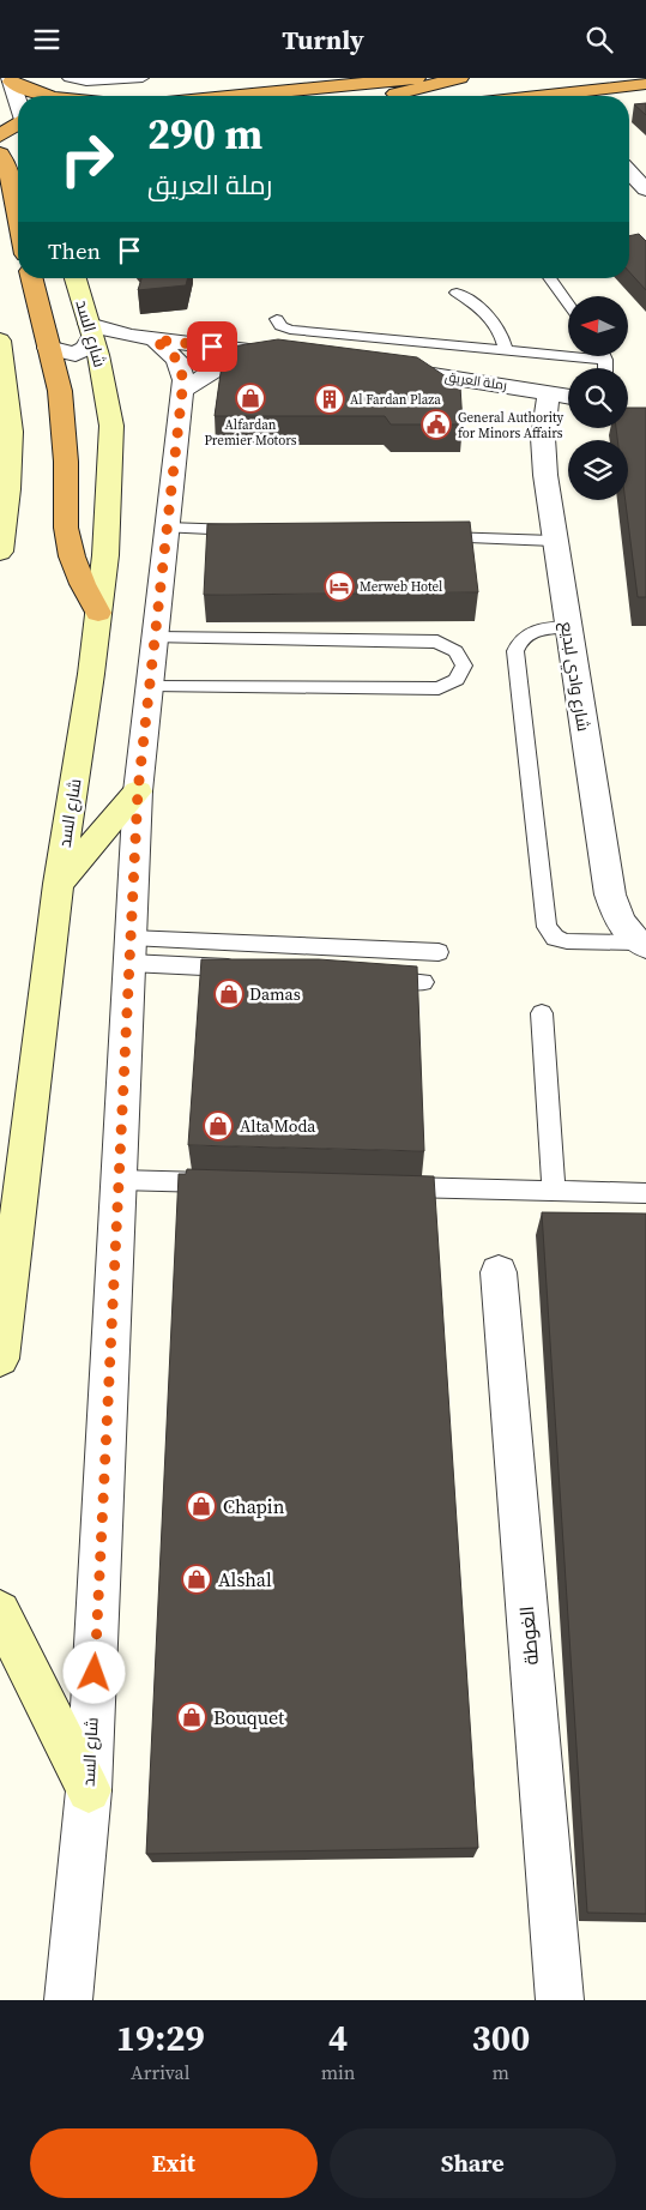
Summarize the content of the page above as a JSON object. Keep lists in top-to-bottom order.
{
  "streets": {
    "main road": ["شارع السد"],
    "street": ["رملة العريق", "شارع وادي لبديع", "الغوطة"]
  },
  "crossings": [
    ["رملة العريق", "شارع وادي لبديع"]
  ],
  "places": {
    "shop": [
      "Alfardan Premier Motors",
      "Damas",
      "Alta Moda",
      "Chapin",
      "Alshal",
      "Bouquet"
    ],
    "building": ["Al Fardan Plaza"],
    "public building": ["General Authority for Minors Affairs"],
    "hotel": ["Merweb Hotel"]
  },
  "north": "left",
  "page": {
    "header": "Turnly",
    "turn": ["290 m", "رملة العريق"],
    "then": "Then",
    "eta": [
      "19:29",
      "Arrival",
      "4",
      "min",
      "300",
      "m"
    ],
    "buttons": ["Exit", "Share"]
  }
}
